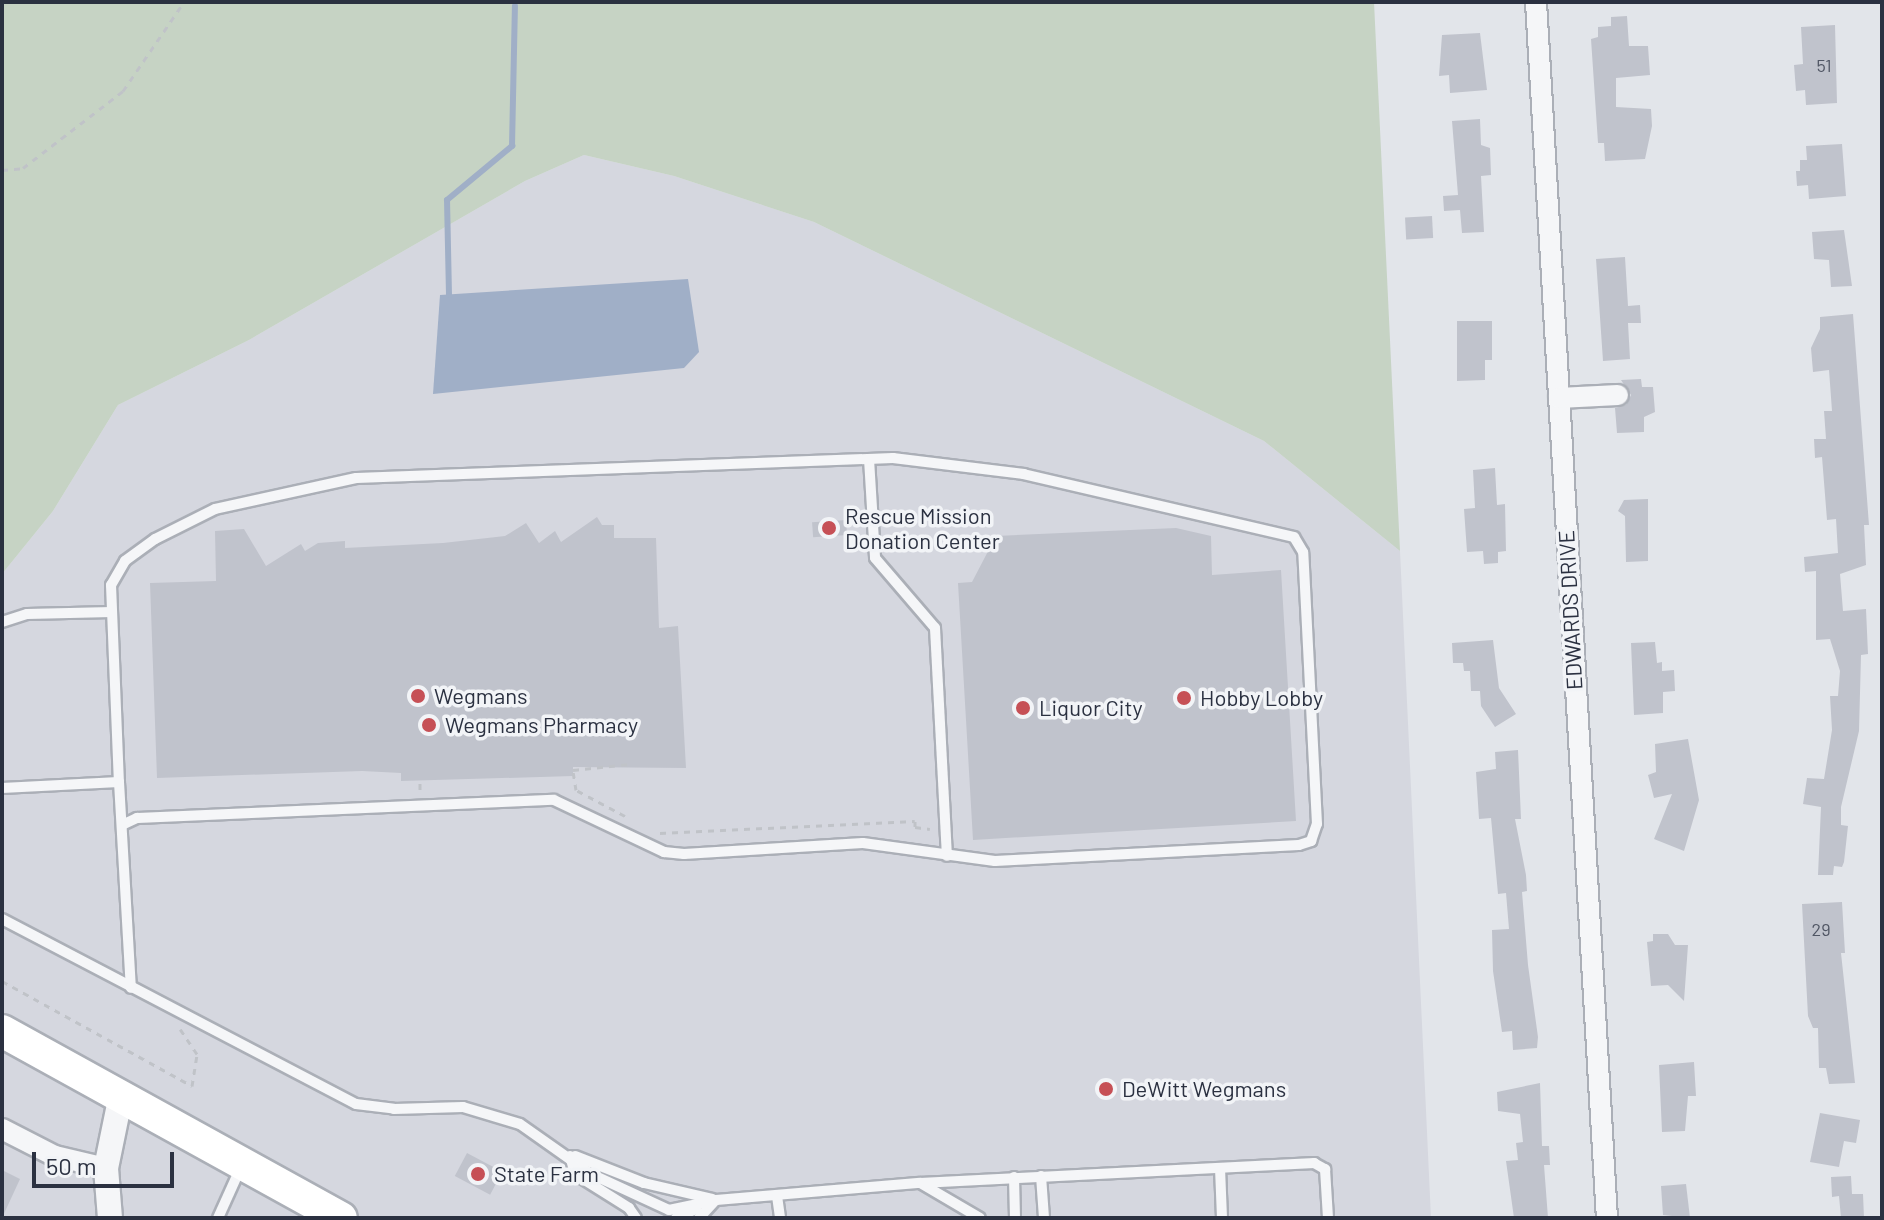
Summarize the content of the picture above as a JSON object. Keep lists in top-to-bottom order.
{
  "streets": {
    "street": ["EDWARDS DRIVE"]
  },
  "places": [
    "Rescue Mission Donation Center",
    "Wegmans",
    "Hobby Lobby",
    "Liquor City",
    "Wegmans Pharmacy",
    "DeWitt Wegmans",
    "State Farm"
  ],
  "house_numbers": ["51", "29"],
  "scale_bar": "50 m"
}
